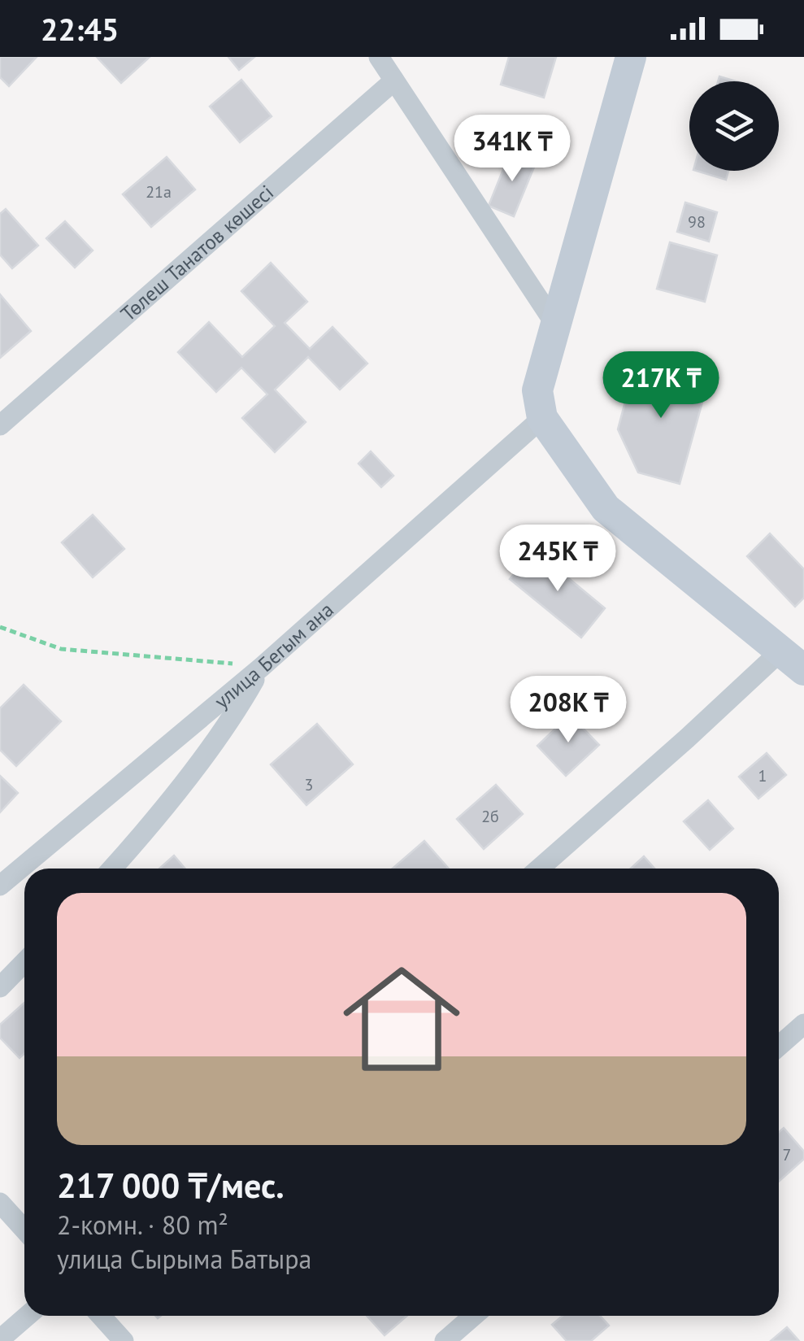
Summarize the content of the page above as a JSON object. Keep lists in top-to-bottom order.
{
  "streets": {
    "street": ["Төлеш Танатов көшесі", "улица Бегым ана"]
  },
  "house_numbers": [
    "21а",
    "98",
    "1",
    "3",
    "2б",
    "7"
  ],
  "page": {
    "status": "22:45",
    "price": [
      "341K ₸",
      "217K ₸",
      "245K ₸",
      "208K ₸"
    ],
    "list": [
      {
        "name": "217 000 ₸/мес.",
        "note": "2-комн. · 80 m² · улица Сырыма Батыра"
      }
    ]
  }
}
